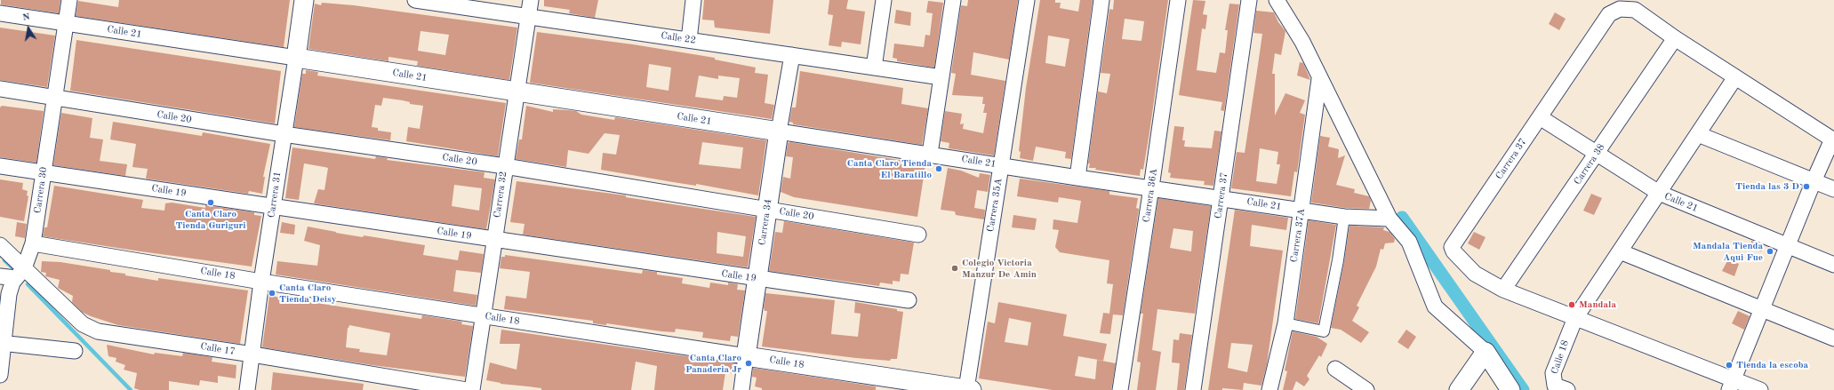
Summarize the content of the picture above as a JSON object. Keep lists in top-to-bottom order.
{
  "streets": {
    "street": [
      "Calle 21",
      "Calle 22",
      "Calle 20",
      "Carrera 37",
      "Carrera 38",
      "Carrera 30",
      "Calle 19",
      "Carrera 31",
      "Carrera 32",
      "Carrera 36A",
      "Carrera 35A",
      "Carrera 34",
      "Carrera 37A",
      "Calle 18",
      "Calle 17"
    ]
  },
  "crossings": [
    ["Calle 21", "Carrera 37"],
    ["Calle 21", "Carrera 38"],
    ["Calle 21", "Carrera 30"],
    ["Calle 21", "Carrera 31"],
    ["Calle 21", "Carrera 32"],
    ["Calle 21", "Carrera 36A"],
    ["Calle 21", "Carrera 35A"],
    ["Calle 21", "Carrera 34"],
    ["Calle 21", "Carrera 37A"],
    ["Calle 21", "Calle 18"],
    ["Calle 22", "Carrera 32"],
    ["Calle 22", "Carrera 34"],
    ["Calle 20", "Carrera 30"],
    ["Calle 20", "Carrera 31"],
    ["Calle 20", "Carrera 32"],
    ["Calle 20", "Carrera 34"],
    ["Carrera 37", "Carrera 38"],
    ["Carrera 30", "Calle 19"],
    ["Carrera 30", "Calle 18"],
    ["Carrera 30", "Calle 17"],
    ["Calle 19", "Carrera 31"],
    ["Calle 19", "Carrera 32"],
    ["Calle 19", "Carrera 34"],
    ["Carrera 31", "Calle 18"],
    ["Carrera 31", "Calle 17"],
    ["Carrera 32", "Calle 18"],
    ["Carrera 35A", "Calle 18"],
    ["Carrera 34", "Calle 18"]
  ],
  "places": [
    "Canta Claro Tienda El Baratillo",
    "Tienda las 3 D",
    "Canta Claro Tienda Guriguri",
    "Mandala Tienda Aqui Fue",
    "Colegio Victoria Manzur De Amin",
    "Canta Claro Tienda Deisy",
    "Mandala",
    "Canta Claro Panaderia Jr",
    "Tienda la escoba"
  ],
  "north": "top"
}
